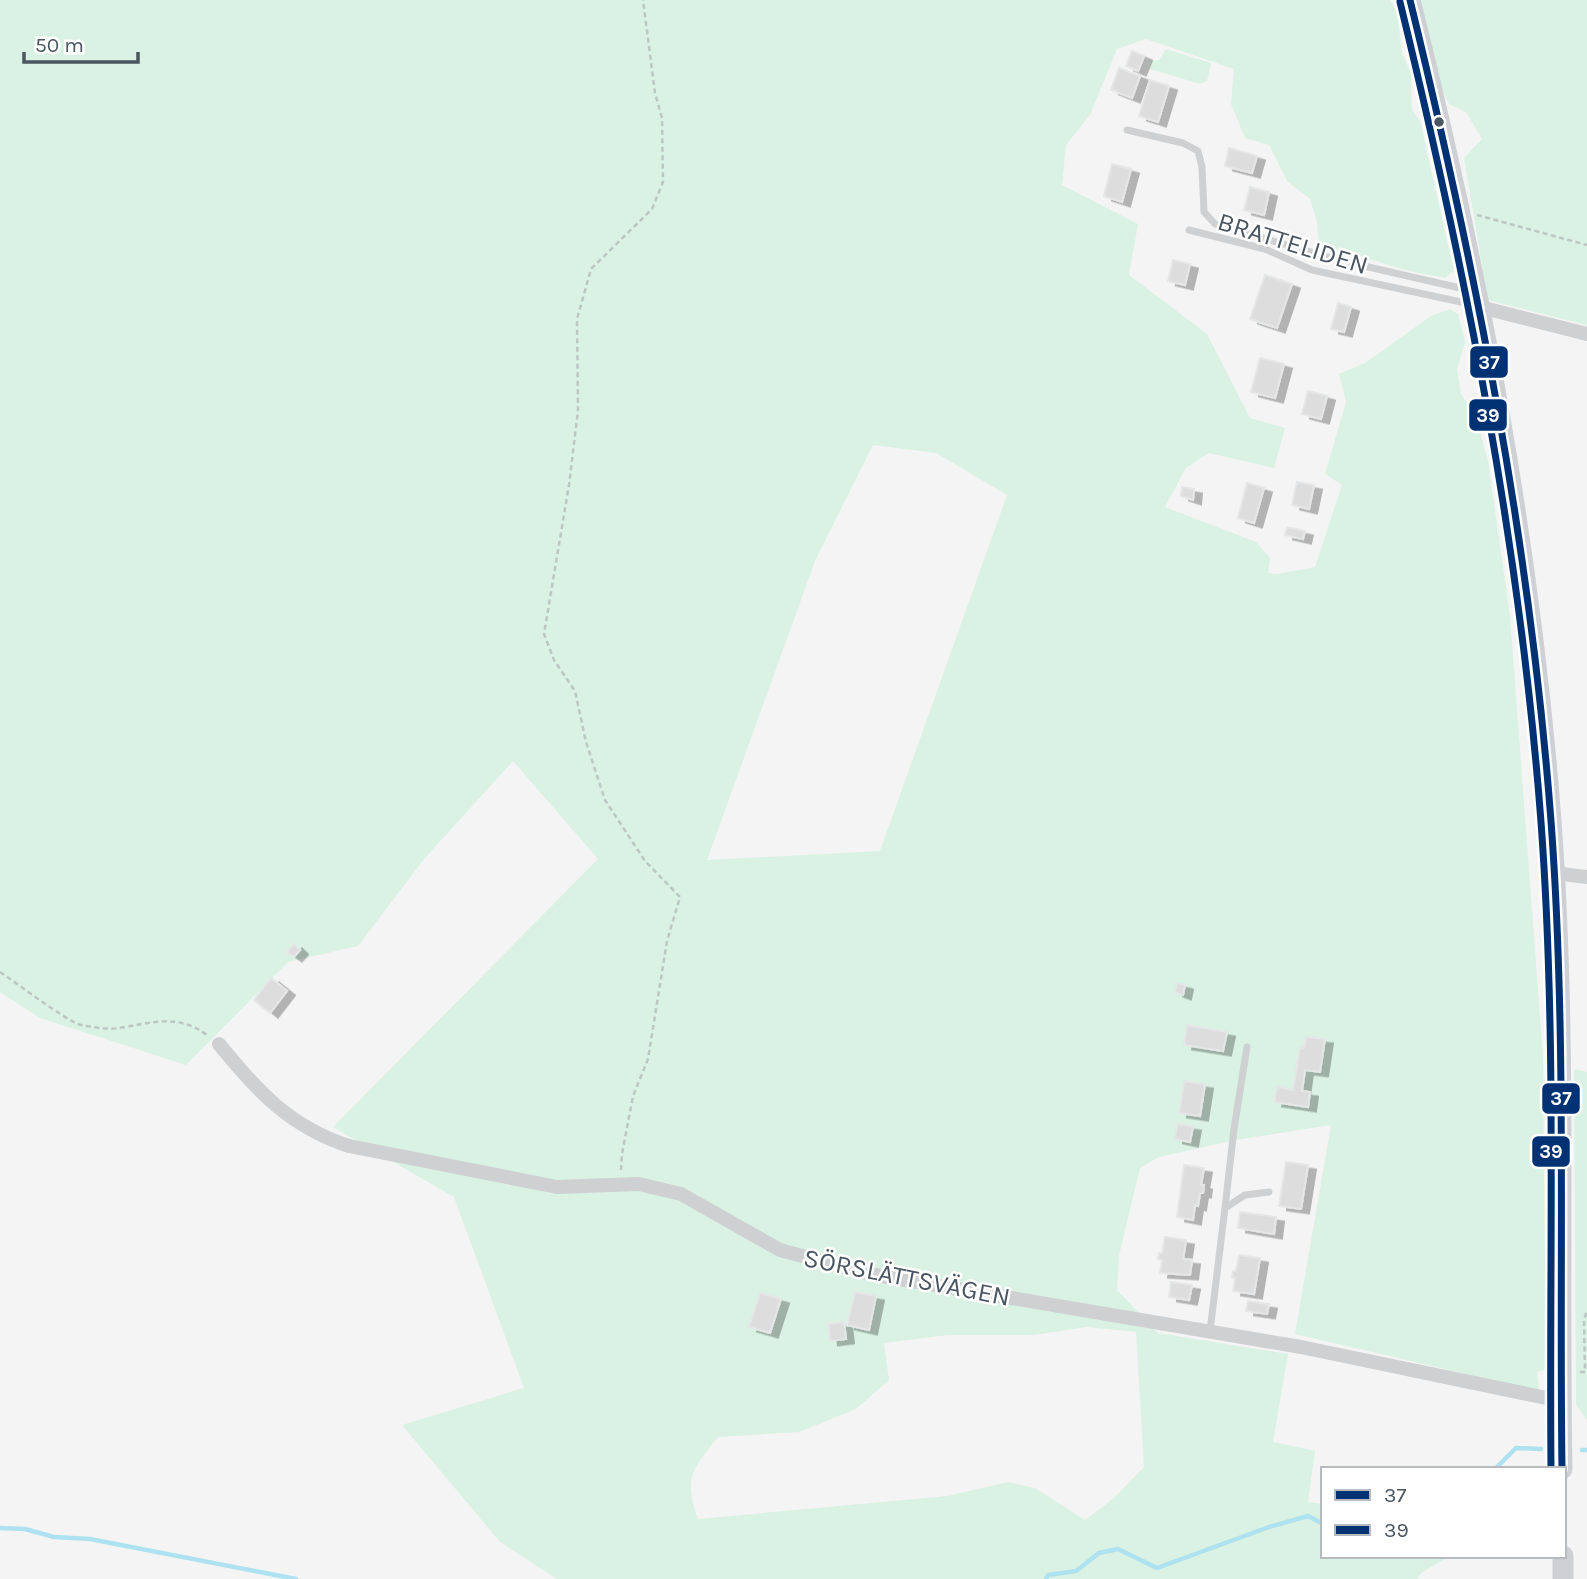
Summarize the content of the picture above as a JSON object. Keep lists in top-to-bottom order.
{
  "streets": {
    "street": ["SÖRSLÄTTSVÄGEN"],
    "lane": ["BRATTELIDEN"]
  },
  "lines": ["transit line 37", "transit line 39"],
  "legend": ["37", "39"],
  "scale_bar": "50 m"
}
